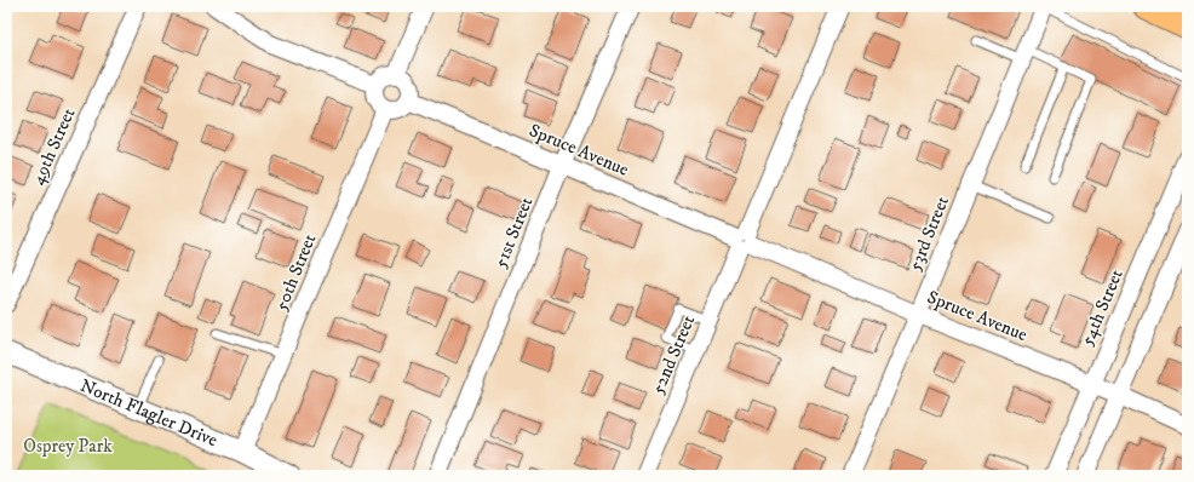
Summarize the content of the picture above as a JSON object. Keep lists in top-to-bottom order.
{
  "streets": {
    "street": [
      "49th Street",
      "Spruce Avenue",
      "51st Street",
      "53rd Street",
      "50th Street",
      "54th Street",
      "52nd Street",
      "North Flagler Drive"
    ]
  },
  "crossings": [
    ["Spruce Avenue", "51st Street"],
    ["Spruce Avenue", "53rd Street"],
    ["Spruce Avenue", "50th Street"],
    ["Spruce Avenue", "54th Street"],
    ["Spruce Avenue", "52nd Street"],
    ["50th Street", "North Flagler Drive"]
  ],
  "parks": ["Osprey Park"]
}
